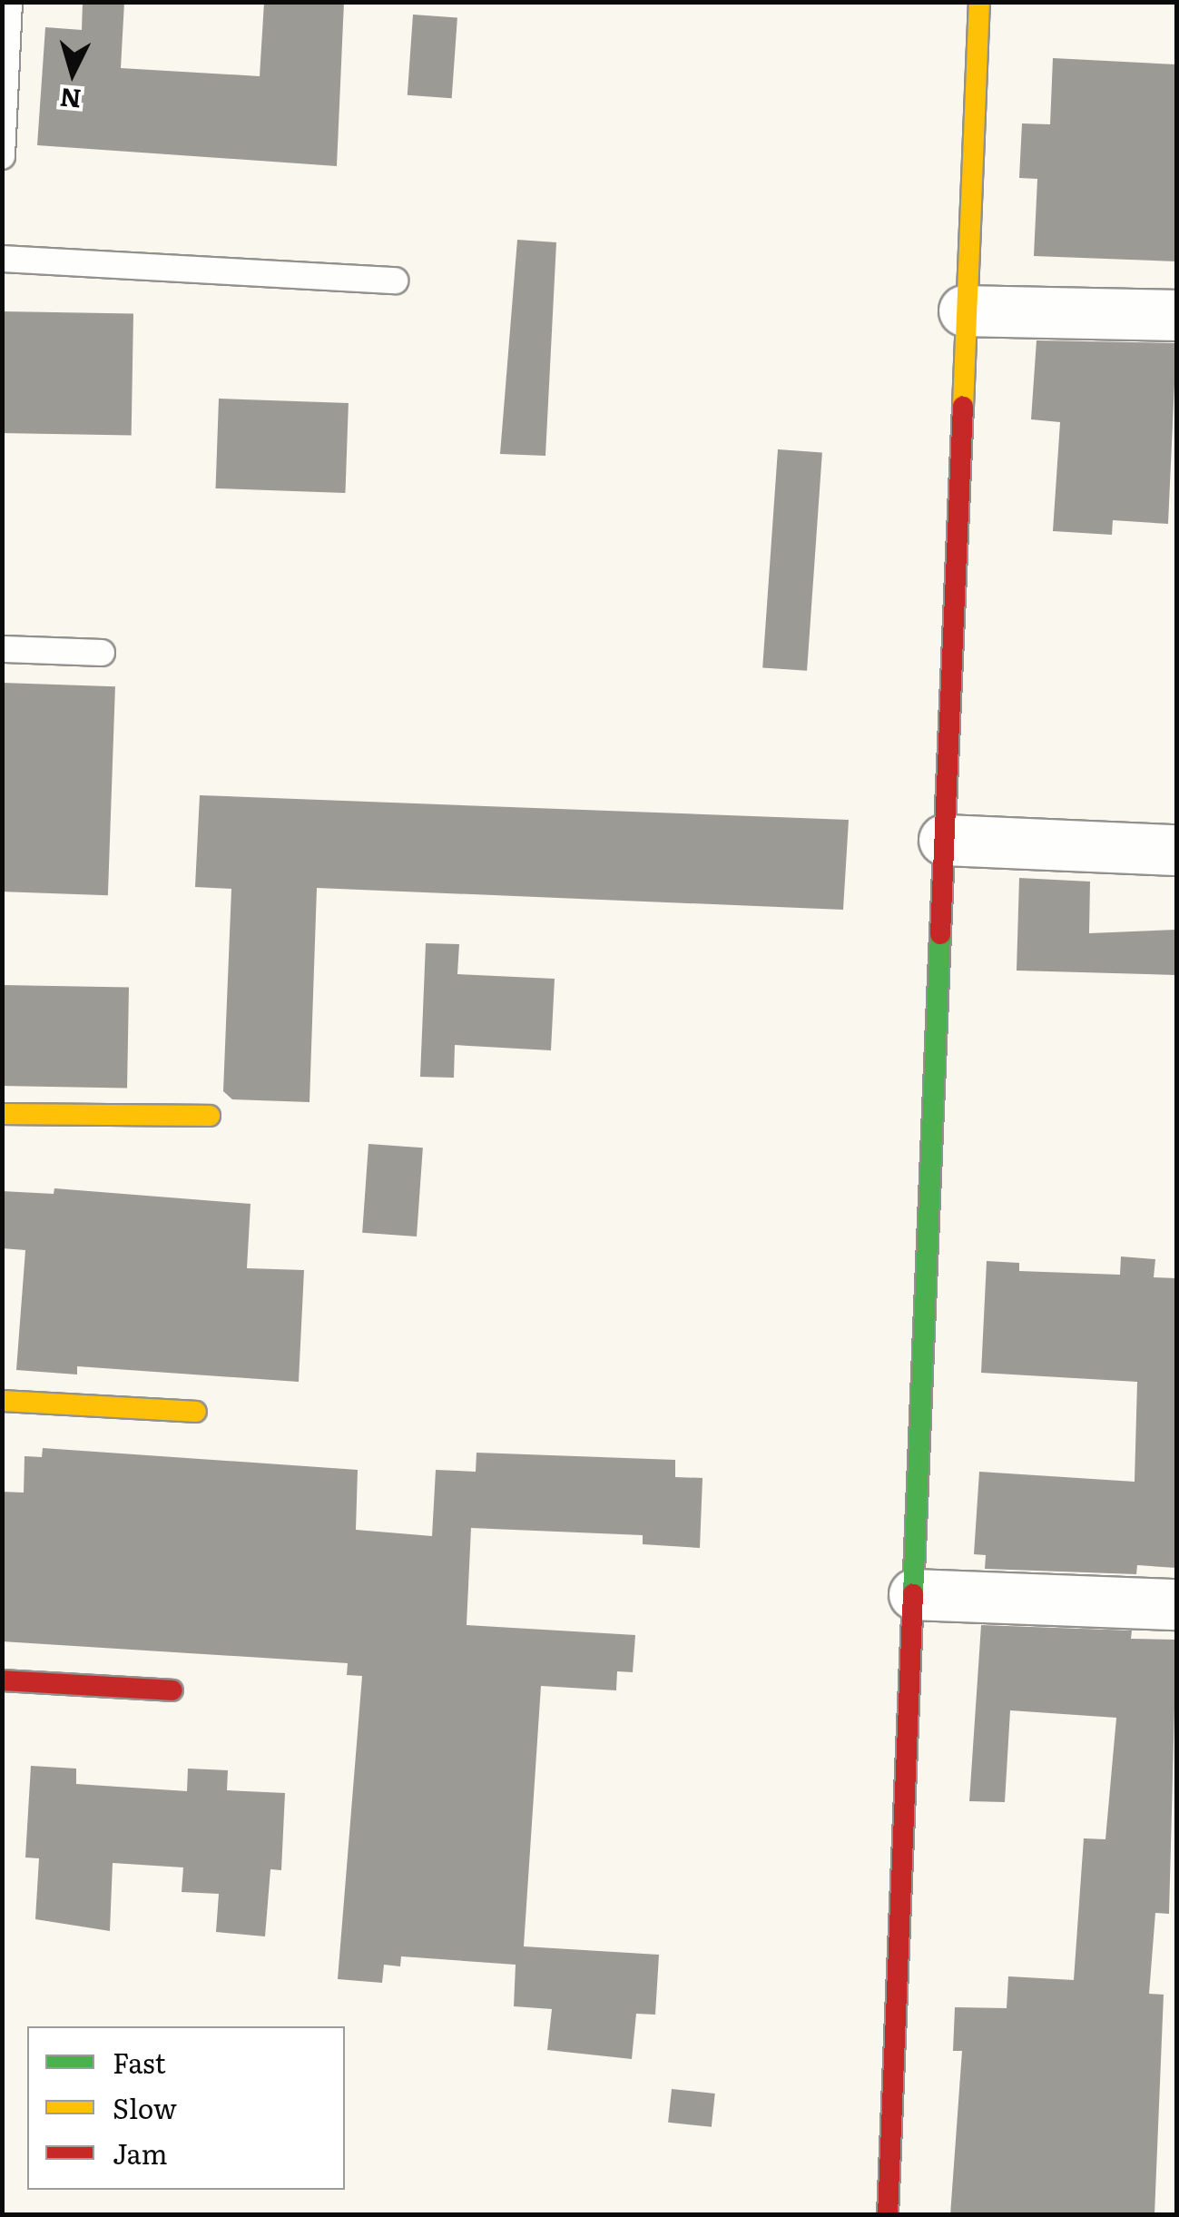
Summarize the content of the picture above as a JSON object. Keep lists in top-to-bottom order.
{
  "legend": ["Fast", "Slow", "Jam"],
  "north": "bottom"
}
